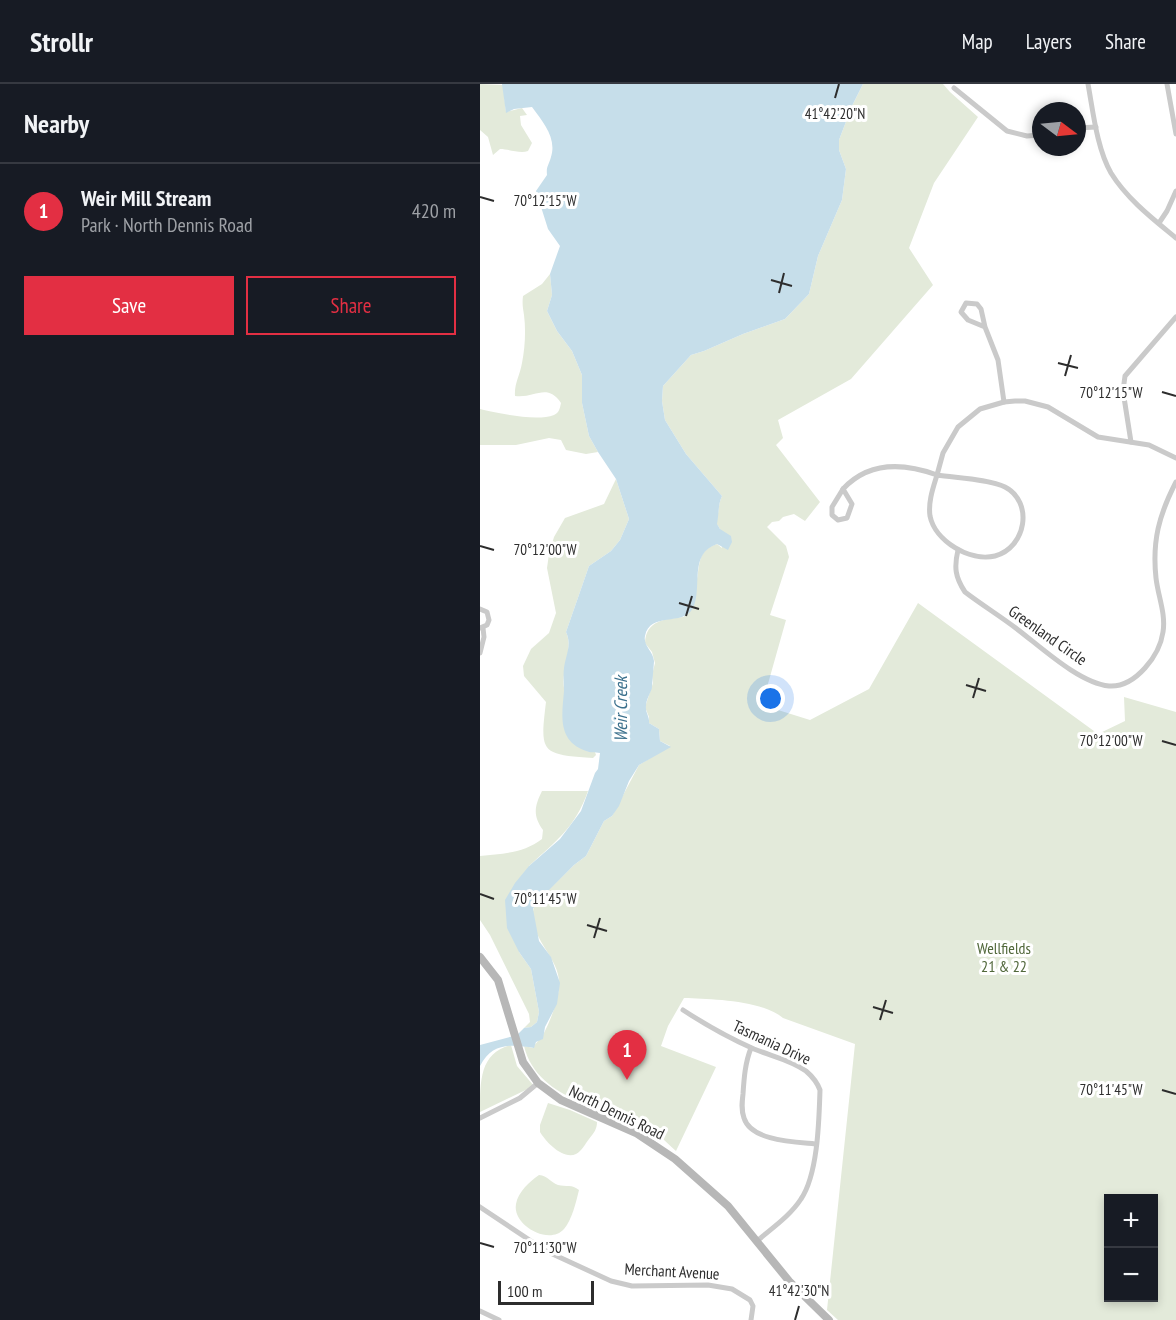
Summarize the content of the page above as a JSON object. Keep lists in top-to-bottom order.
{
  "streets": {
    "main road": ["North Dennis Road"],
    "street": ["Greenland Circle", "Tasmania Drive", "Merchant Avenue"]
  },
  "crossings": [
    ["Tasmania Drive", "North Dennis Road"]
  ],
  "water": ["Weir Creek"],
  "parks": ["Wellfields 21 & 22"],
  "scale_bar": "100 m",
  "north": "right",
  "page": {
    "header": "Strollr",
    "nav": ["Map", "Layers", "Share"],
    "heading": "Nearby",
    "list": [
      {
        "mark": "1",
        "name": "Weir Mill Stream",
        "note": "Park · North Dennis Road",
        "value": "420 m"
      }
    ],
    "buttons": ["Save", "Share"],
    "pins": "1",
    "map_buttons": ["+", "−"],
    "scale": "100 m"
  },
  "coordinates": [
    "41°42'20\"N",
    "70°12'15\"W",
    "70°12'00\"W",
    "70°11'45\"W",
    "70°11'30\"W",
    "41°42'30\"N"
  ]
}
